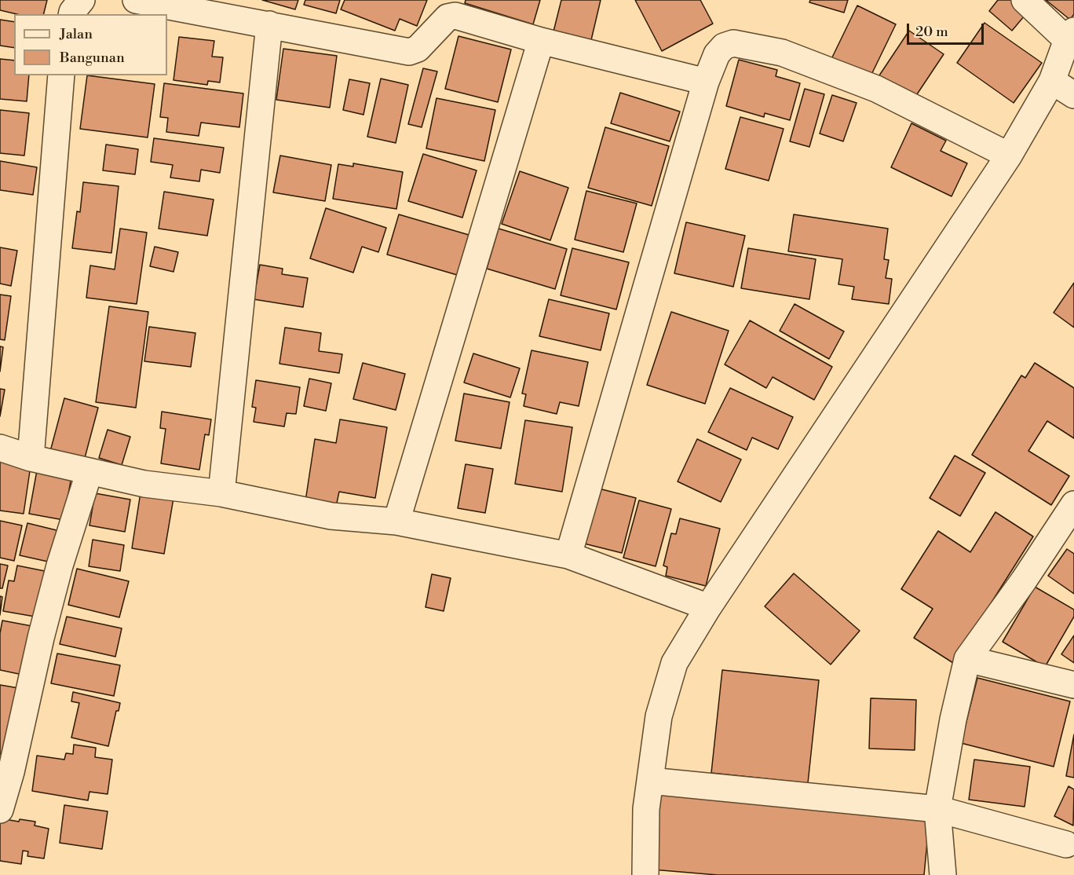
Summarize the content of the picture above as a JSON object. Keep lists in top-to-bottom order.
{
  "legend": ["Jalan", "Bangunan"],
  "scale_bar": "20 m"
}
